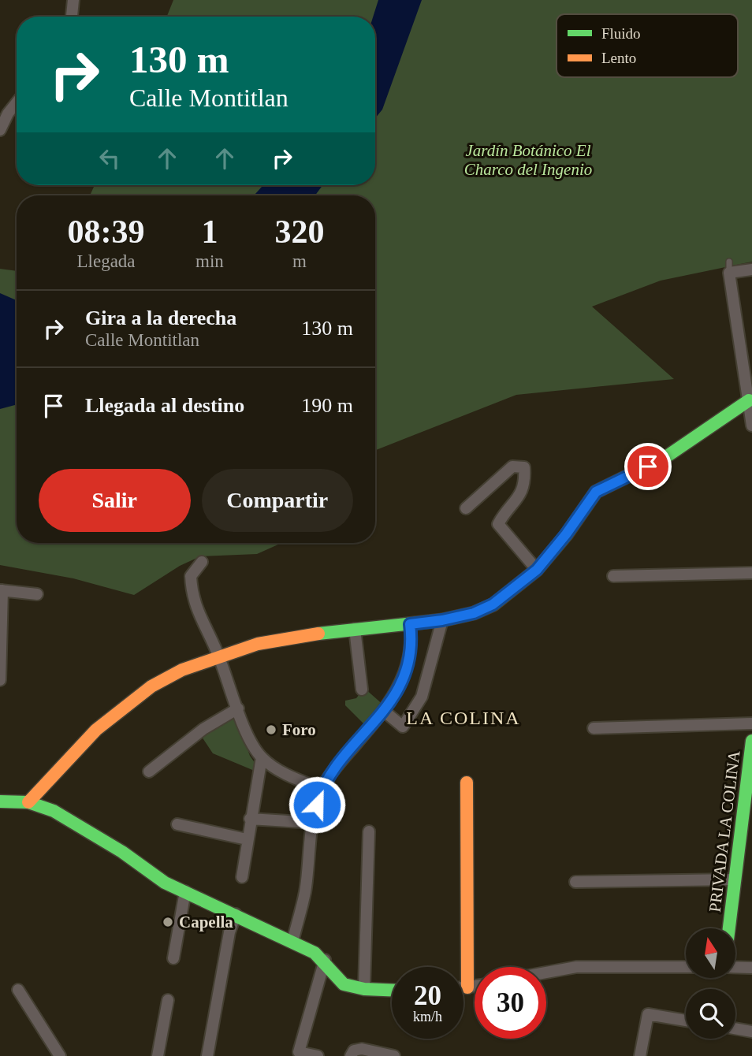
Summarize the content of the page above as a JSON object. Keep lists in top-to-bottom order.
{
  "streets": {
    "street": ["PRIVADA LA COLINA"]
  },
  "districts": ["LA COLINA"],
  "parks": ["Jardín Botánico El Charco del Ingenio"],
  "places": ["Foro", "Capella"],
  "legend": ["Fluido", "Lento"],
  "north": "top",
  "page": {
    "turn": ["130 m", "Calle Montitlan"],
    "eta": [
      "08:39",
      "Llegada",
      "1",
      "min",
      "320",
      "m"
    ],
    "list": [
      {
        "name": "Gira a la derecha",
        "note": "Calle Montitlan",
        "value": "130 m"
      },
      {
        "name": "Llegada al destino",
        "value": "190 m"
      }
    ],
    "buttons": ["Salir", "Compartir"],
    "speed": "20 km/h",
    "limit": "30"
  }
}
